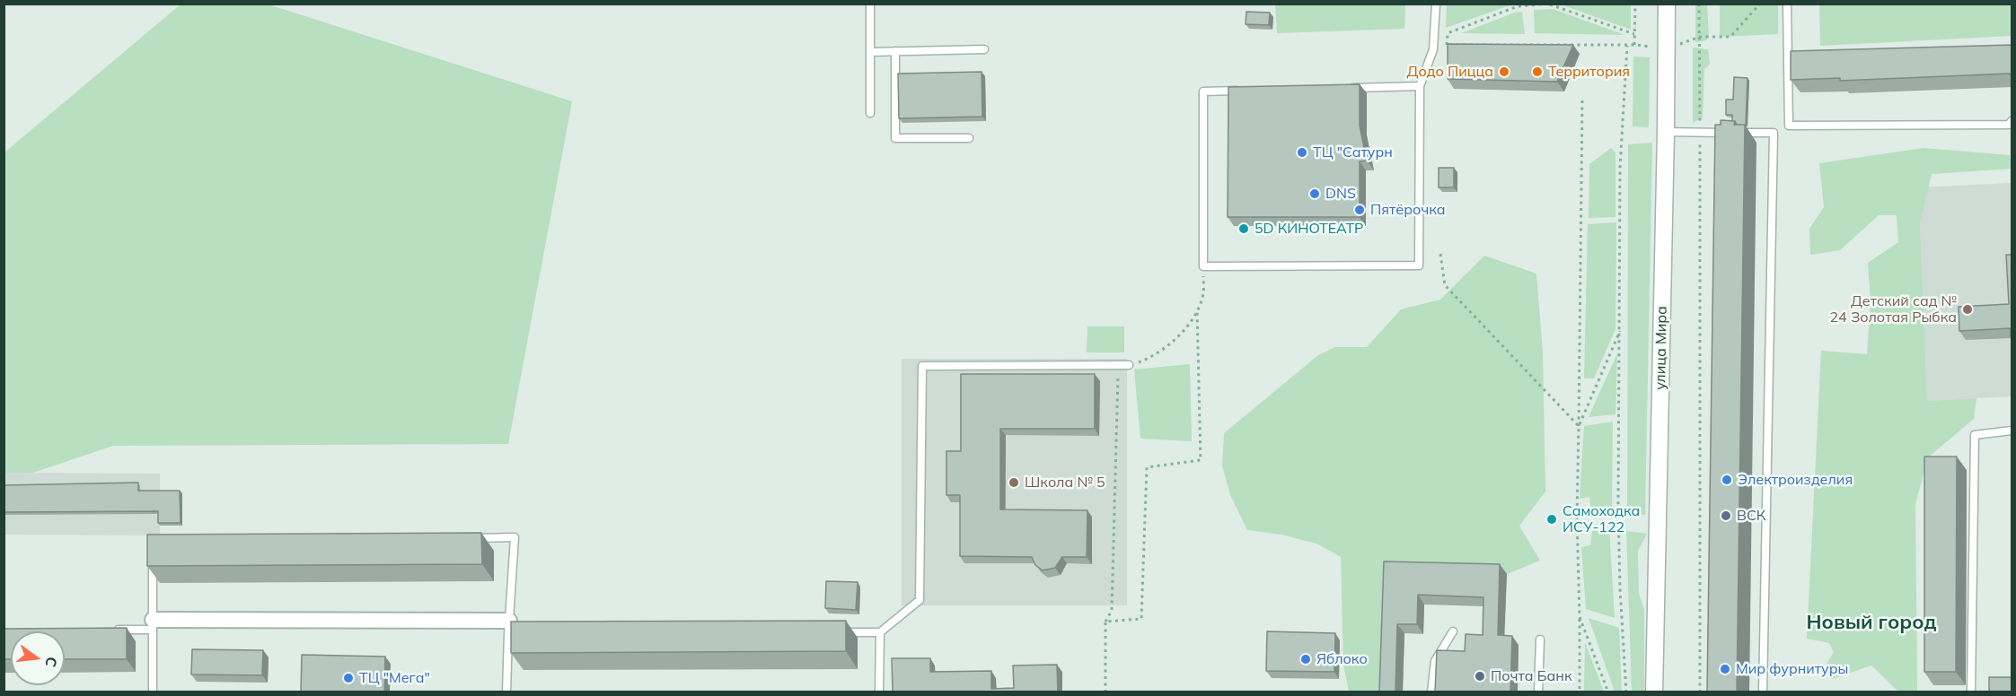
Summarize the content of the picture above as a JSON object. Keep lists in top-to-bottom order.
{
  "streets": {
    "street": ["улица Мира"]
  },
  "districts": ["Новый город"],
  "places": [
    "Додо Пицца",
    "Территория",
    "ТЦ \"Сатурн",
    "DNS",
    "Пятёрочка",
    "5D КИНОТЕАТР",
    "Детский сад № 24 Золотая Рыбка",
    "Электроизделия",
    "Школа № 5",
    "ВСК",
    "Самоходка ИСУ-122",
    "Яблоко",
    "Мир фурнитуры",
    "Почта Банк",
    "ТЦ \"Мега\""
  ],
  "north": "right"
}
